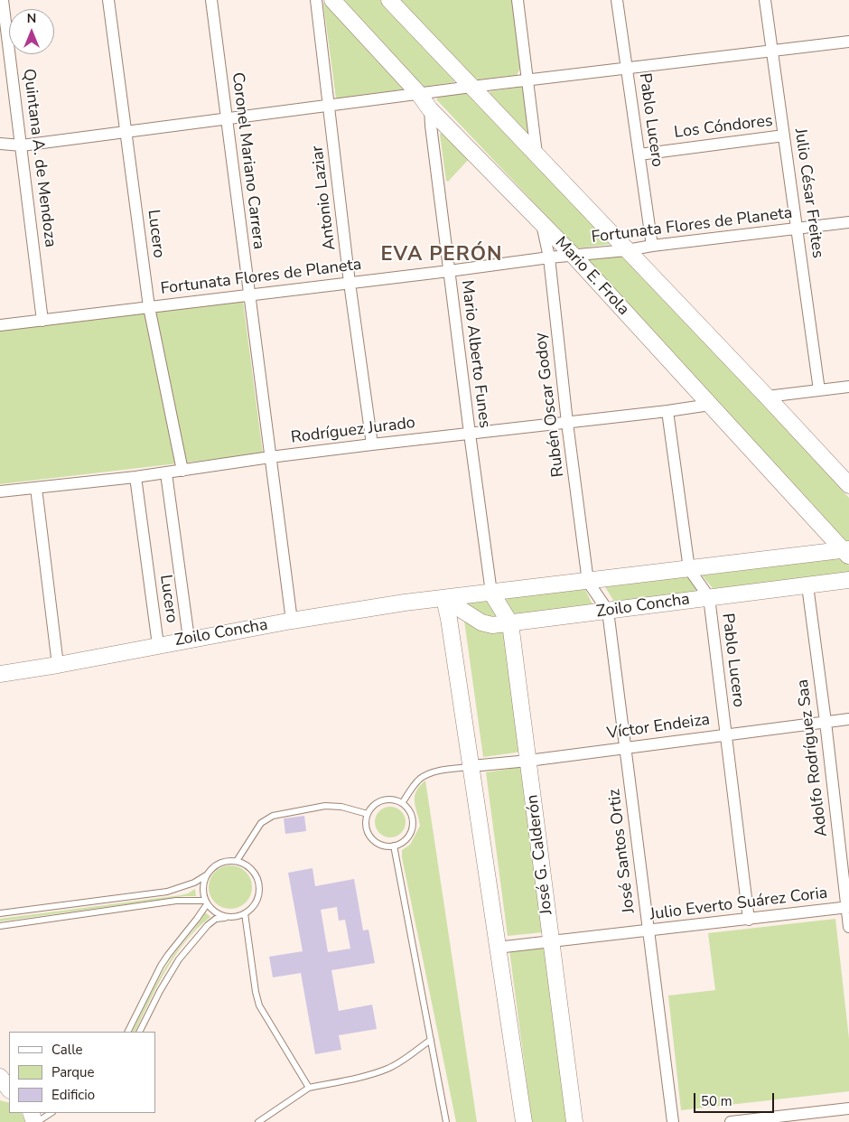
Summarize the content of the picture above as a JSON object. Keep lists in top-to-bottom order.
{
  "streets": {
    "street": [
      "Pablo Lucero",
      "Los Cóndores",
      "Quintana A. de Mendoza",
      "Coronel Mariano Carrera",
      "Julio César Freites",
      "Antonio Laziar",
      "Fortunata Flores de Planeta",
      "Lucero",
      "Mario E. Frola",
      "Mario Alberto Funes",
      "Rubén Oscar Godoy",
      "Rodríguez Jurado",
      "Zoilo Concha",
      "Víctor Endeiza",
      "Adolfo Rodríguez Saa",
      "José Santos Ortiz",
      "José G. Calderón",
      "Julio Everto Suárez Coria"
    ]
  },
  "crossings": [
    ["Pablo Lucero", "Los Cóndores"],
    ["Pablo Lucero", "Fortunata Flores de Planeta"],
    ["Pablo Lucero", "Rodríguez Jurado"],
    ["Pablo Lucero", "Zoilo Concha"],
    ["Pablo Lucero", "Víctor Endeiza"],
    ["Pablo Lucero", "Julio Everto Suárez Coria"],
    ["Los Cóndores", "Julio César Freites"],
    ["Quintana A. de Mendoza", "Fortunata Flores de Planeta"],
    ["Coronel Mariano Carrera", "Fortunata Flores de Planeta"],
    ["Coronel Mariano Carrera", "Rodríguez Jurado"],
    ["Coronel Mariano Carrera", "Zoilo Concha"],
    ["Julio César Freites", "Fortunata Flores de Planeta"],
    ["Antonio Laziar", "Fortunata Flores de Planeta"],
    ["Antonio Laziar", "Rodríguez Jurado"],
    ["Fortunata Flores de Planeta", "Lucero"],
    ["Fortunata Flores de Planeta", "Mario E. Frola"],
    ["Fortunata Flores de Planeta", "Mario Alberto Funes"],
    ["Fortunata Flores de Planeta", "Rubén Oscar Godoy"],
    ["Lucero", "Rodríguez Jurado"],
    ["Lucero", "Zoilo Concha"],
    ["Mario E. Frola", "Mario Alberto Funes"],
    ["Mario E. Frola", "Rubén Oscar Godoy"],
    ["Mario E. Frola", "Rodríguez Jurado"],
    ["Mario E. Frola", "Zoilo Concha"],
    ["Mario Alberto Funes", "Rodríguez Jurado"],
    ["Mario Alberto Funes", "Zoilo Concha"],
    ["Mario Alberto Funes", "José G. Calderón"],
    ["Rubén Oscar Godoy", "Rodríguez Jurado"],
    ["Rubén Oscar Godoy", "Zoilo Concha"],
    ["Rubén Oscar Godoy", "José Santos Ortiz"],
    ["Zoilo Concha", "Adolfo Rodríguez Saa"],
    ["Zoilo Concha", "José Santos Ortiz"],
    ["Zoilo Concha", "José G. Calderón"],
    ["Víctor Endeiza", "Adolfo Rodríguez Saa"],
    ["Víctor Endeiza", "José Santos Ortiz"],
    ["Víctor Endeiza", "José G. Calderón"],
    ["Adolfo Rodríguez Saa", "Julio Everto Suárez Coria"],
    ["José Santos Ortiz", "Julio Everto Suárez Coria"],
    ["José G. Calderón", "Julio Everto Suárez Coria"]
  ],
  "districts": ["EVA PERÓN"],
  "legend": ["Calle", "Parque", "Edificio"],
  "scale_bar": "50 m",
  "north": "top"
}
